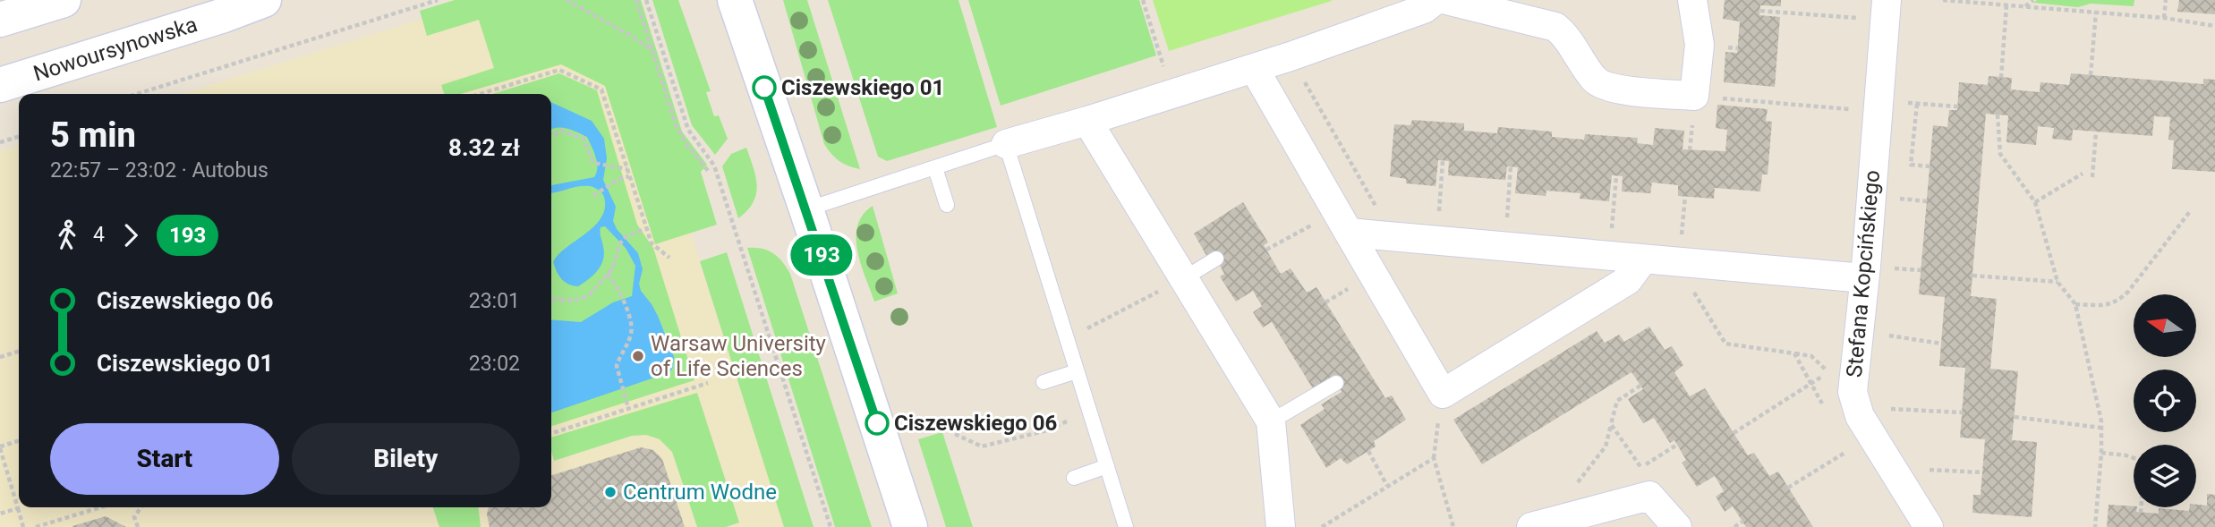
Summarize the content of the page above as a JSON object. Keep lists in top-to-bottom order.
{
  "streets": {
    "street": ["Nowoursynowska", "Stefana Kopcińskiego"]
  },
  "places": [
    "Ciszewskiego 01",
    "Warsaw University of Life Sciences",
    "Ciszewskiego 06",
    "Centrum Wodne"
  ],
  "lines": ["bus line 193"],
  "north": "left",
  "page": {
    "on_map": "193",
    "heading": ["5 min", "22:57 – 23:02 · Autobus", "8.32 zł"],
    "legs": ["4", "193"],
    "list": [
      {
        "name": "Ciszewskiego 06",
        "value": "23:01"
      },
      {
        "name": "Ciszewskiego 01",
        "value": "23:02"
      }
    ],
    "buttons": ["Start", "Bilety"]
  }
}
